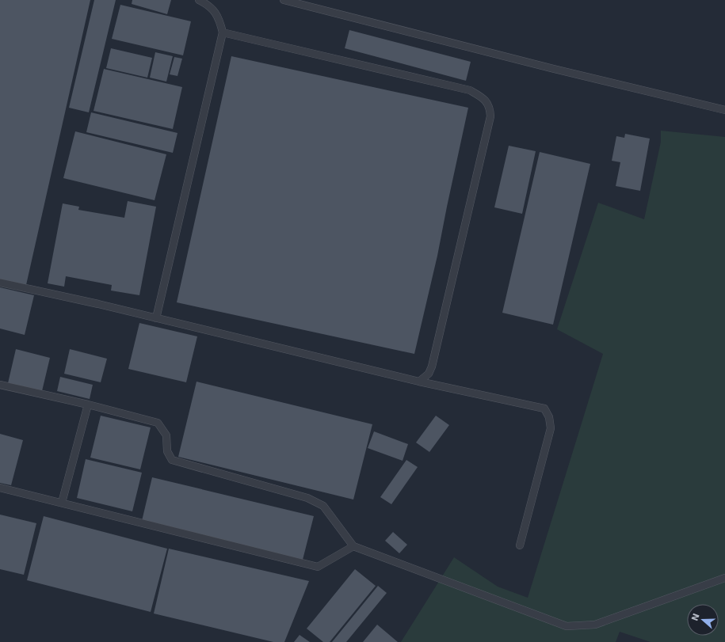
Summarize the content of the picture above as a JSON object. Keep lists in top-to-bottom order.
{
  "north": "left"
}
